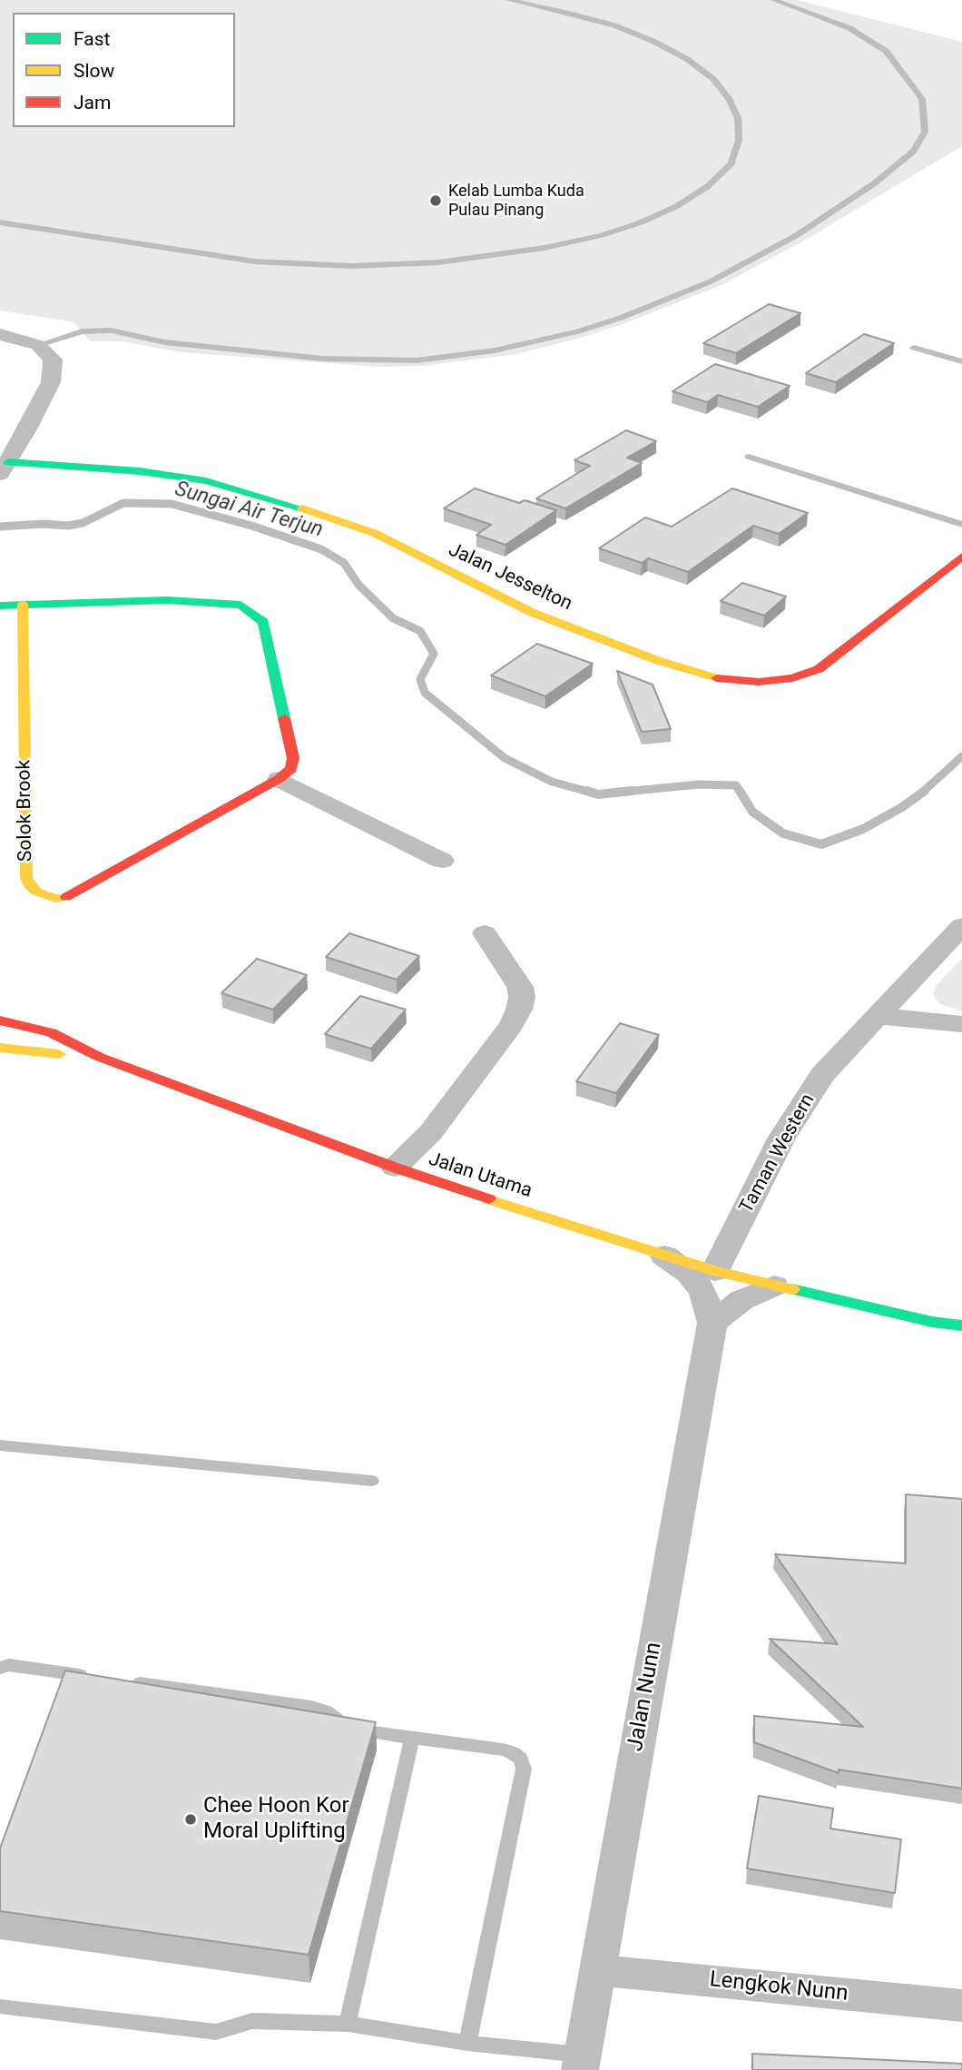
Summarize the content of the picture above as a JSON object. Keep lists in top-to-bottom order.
{
  "streets": {
    "street": [
      "Jalan Jesselton",
      "Solok Brook",
      "Taman Western",
      "Jalan Utama",
      "Jalan Nunn",
      "Lengkok Nunn"
    ]
  },
  "crossings": [
    ["Taman Western", "Jalan Utama"],
    ["Jalan Utama", "Jalan Nunn"],
    ["Jalan Nunn", "Lengkok Nunn"]
  ],
  "water": ["Sungai Air Terjun"],
  "places": ["Kelab Lumba Kuda Pulau Pinang", "Chee Hoon Kor Moral Uplifting"],
  "legend": ["Fast", "Slow", "Jam"]
}
